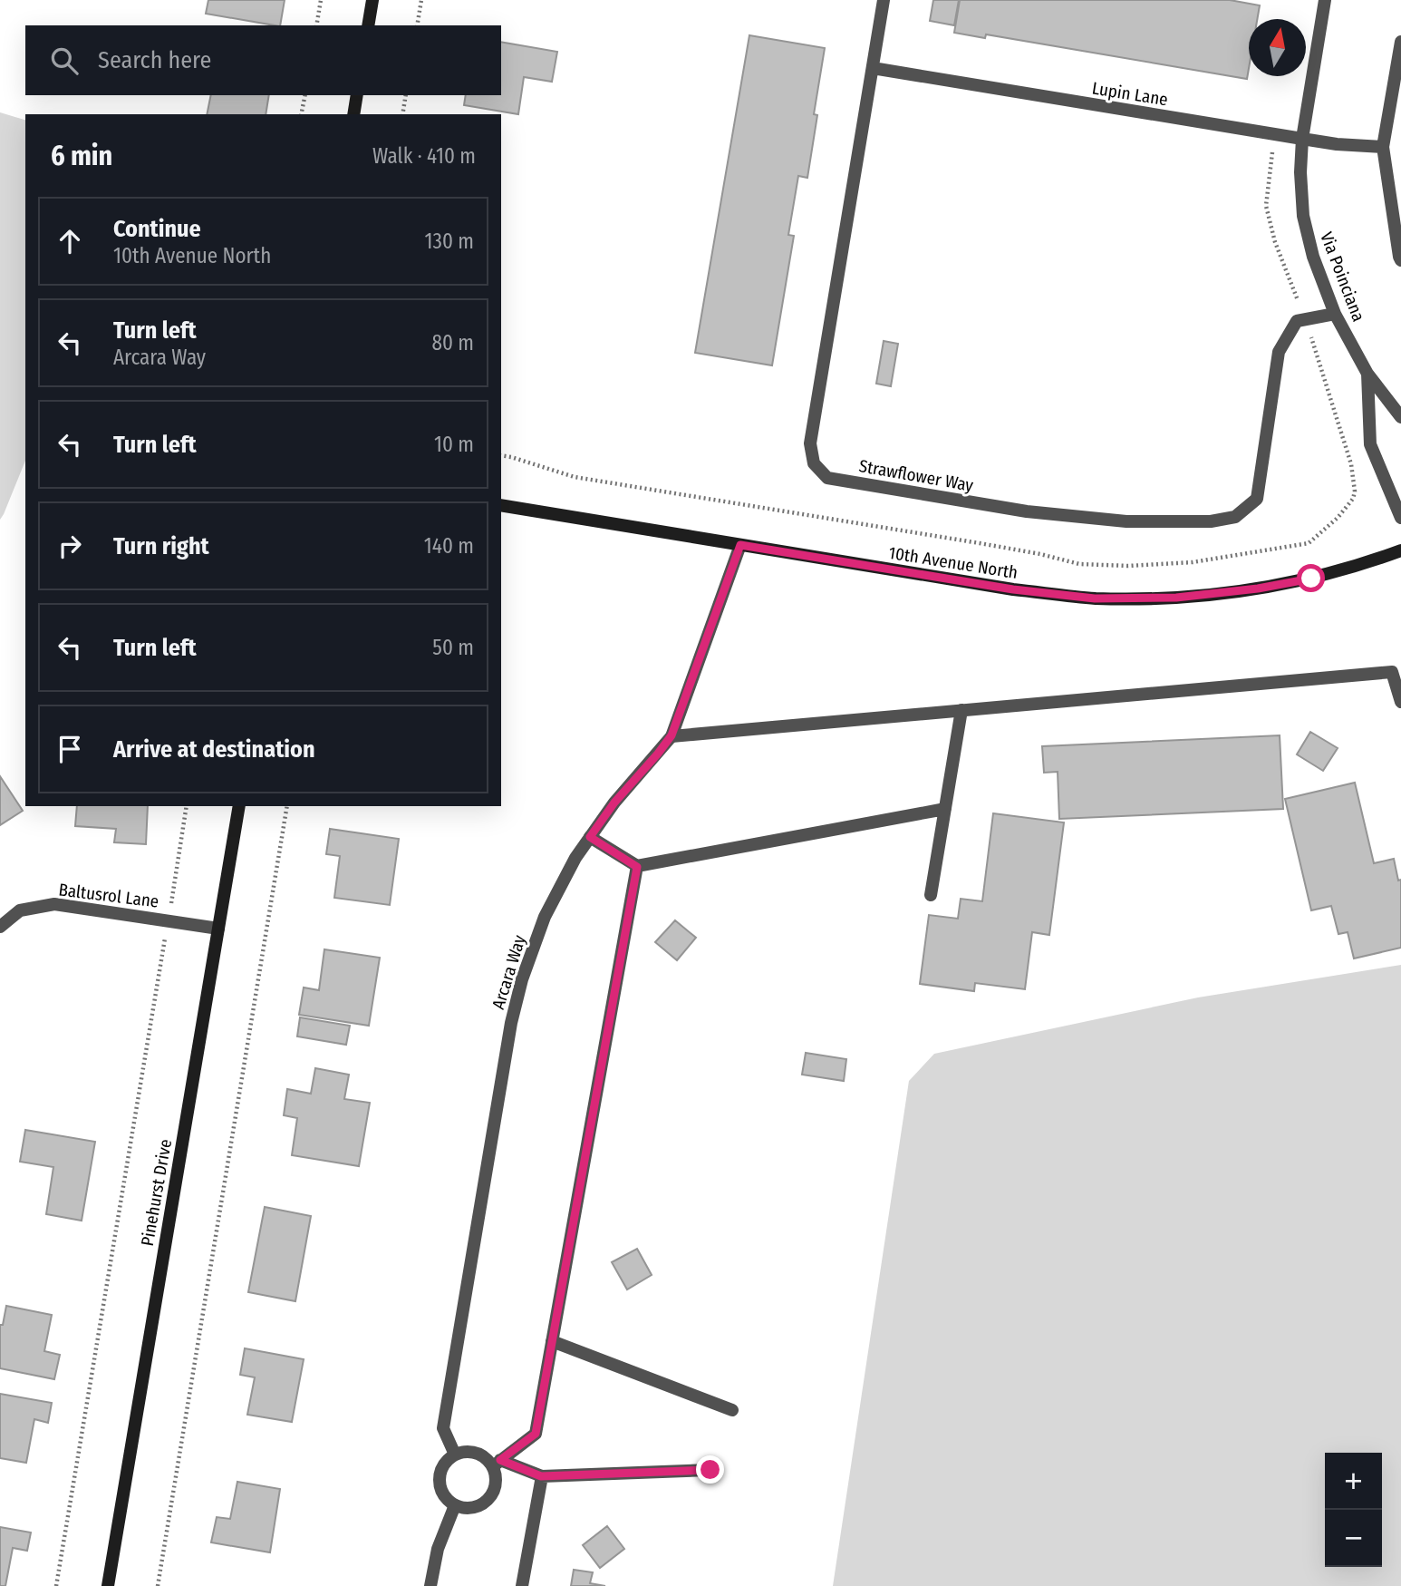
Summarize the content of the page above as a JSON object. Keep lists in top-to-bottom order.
{
  "streets": {
    "street": [
      "Lupin Lane",
      "Via Poinciana",
      "Strawflower Way",
      "10th Avenue North",
      "Baltusrol Lane",
      "Arcara Way",
      "Pinehurst Drive"
    ]
  },
  "crossings": [
    ["Lupin Lane", "Via Poinciana"],
    ["Lupin Lane", "Strawflower Way"],
    ["10th Avenue North", "Arcara Way"],
    ["Baltusrol Lane", "Pinehurst Drive"]
  ],
  "north": "top",
  "page": {
    "search": "Search here",
    "heading": ["6 min", "Walk · 410 m"],
    "list": [
      ["Continue", "10th Avenue North", "130 m"],
      ["Turn left", "Arcara Way", "80 m"],
      ["Turn left", "10 m"],
      ["Turn right", "140 m"],
      ["Turn left", "50 m"],
      "Arrive at destination"
    ],
    "map_buttons": ["+", "−"]
  }
}
